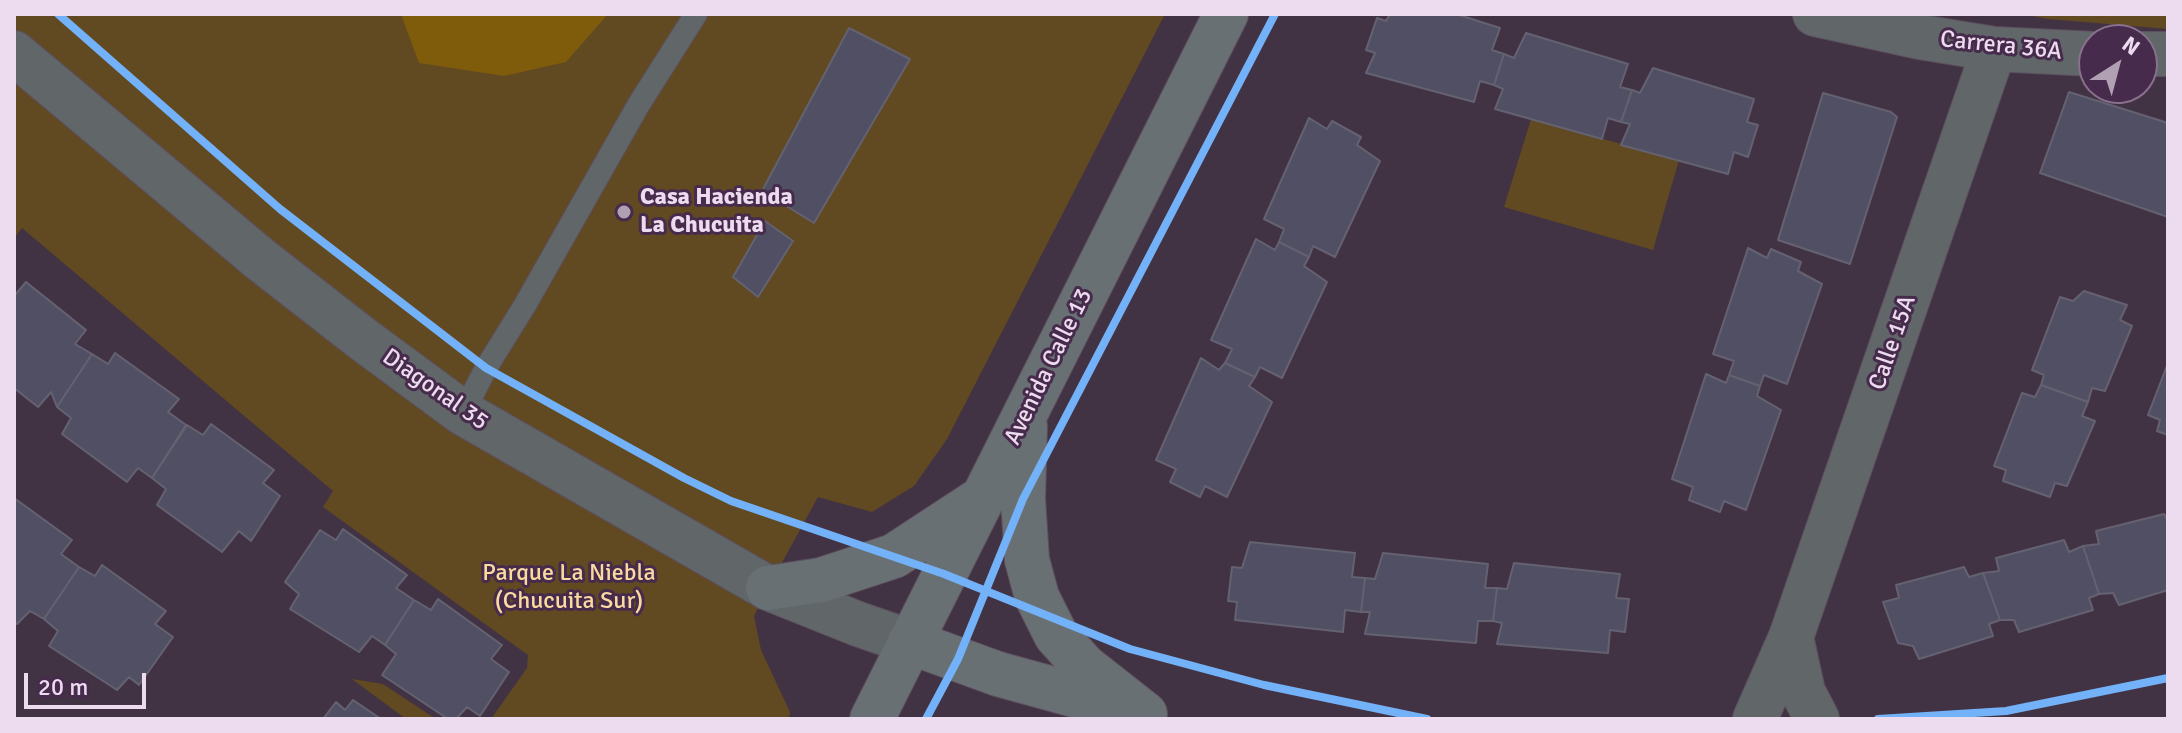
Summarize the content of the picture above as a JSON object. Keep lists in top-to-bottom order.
{
  "streets": {
    "main road": ["Avenida Calle 13"],
    "street": ["Carrera 36A", "Calle 15A", "Diagonal 35"]
  },
  "crossings": [
    ["Carrera 36A", "Calle 15A"],
    ["Avenida Calle 13", "Diagonal 35"]
  ],
  "parks": ["Parque La Niebla (Chucuita Sur)"],
  "places": ["Casa Hacienda La Chucuita"],
  "scale_bar": "20 m",
  "north": "top right"
}
